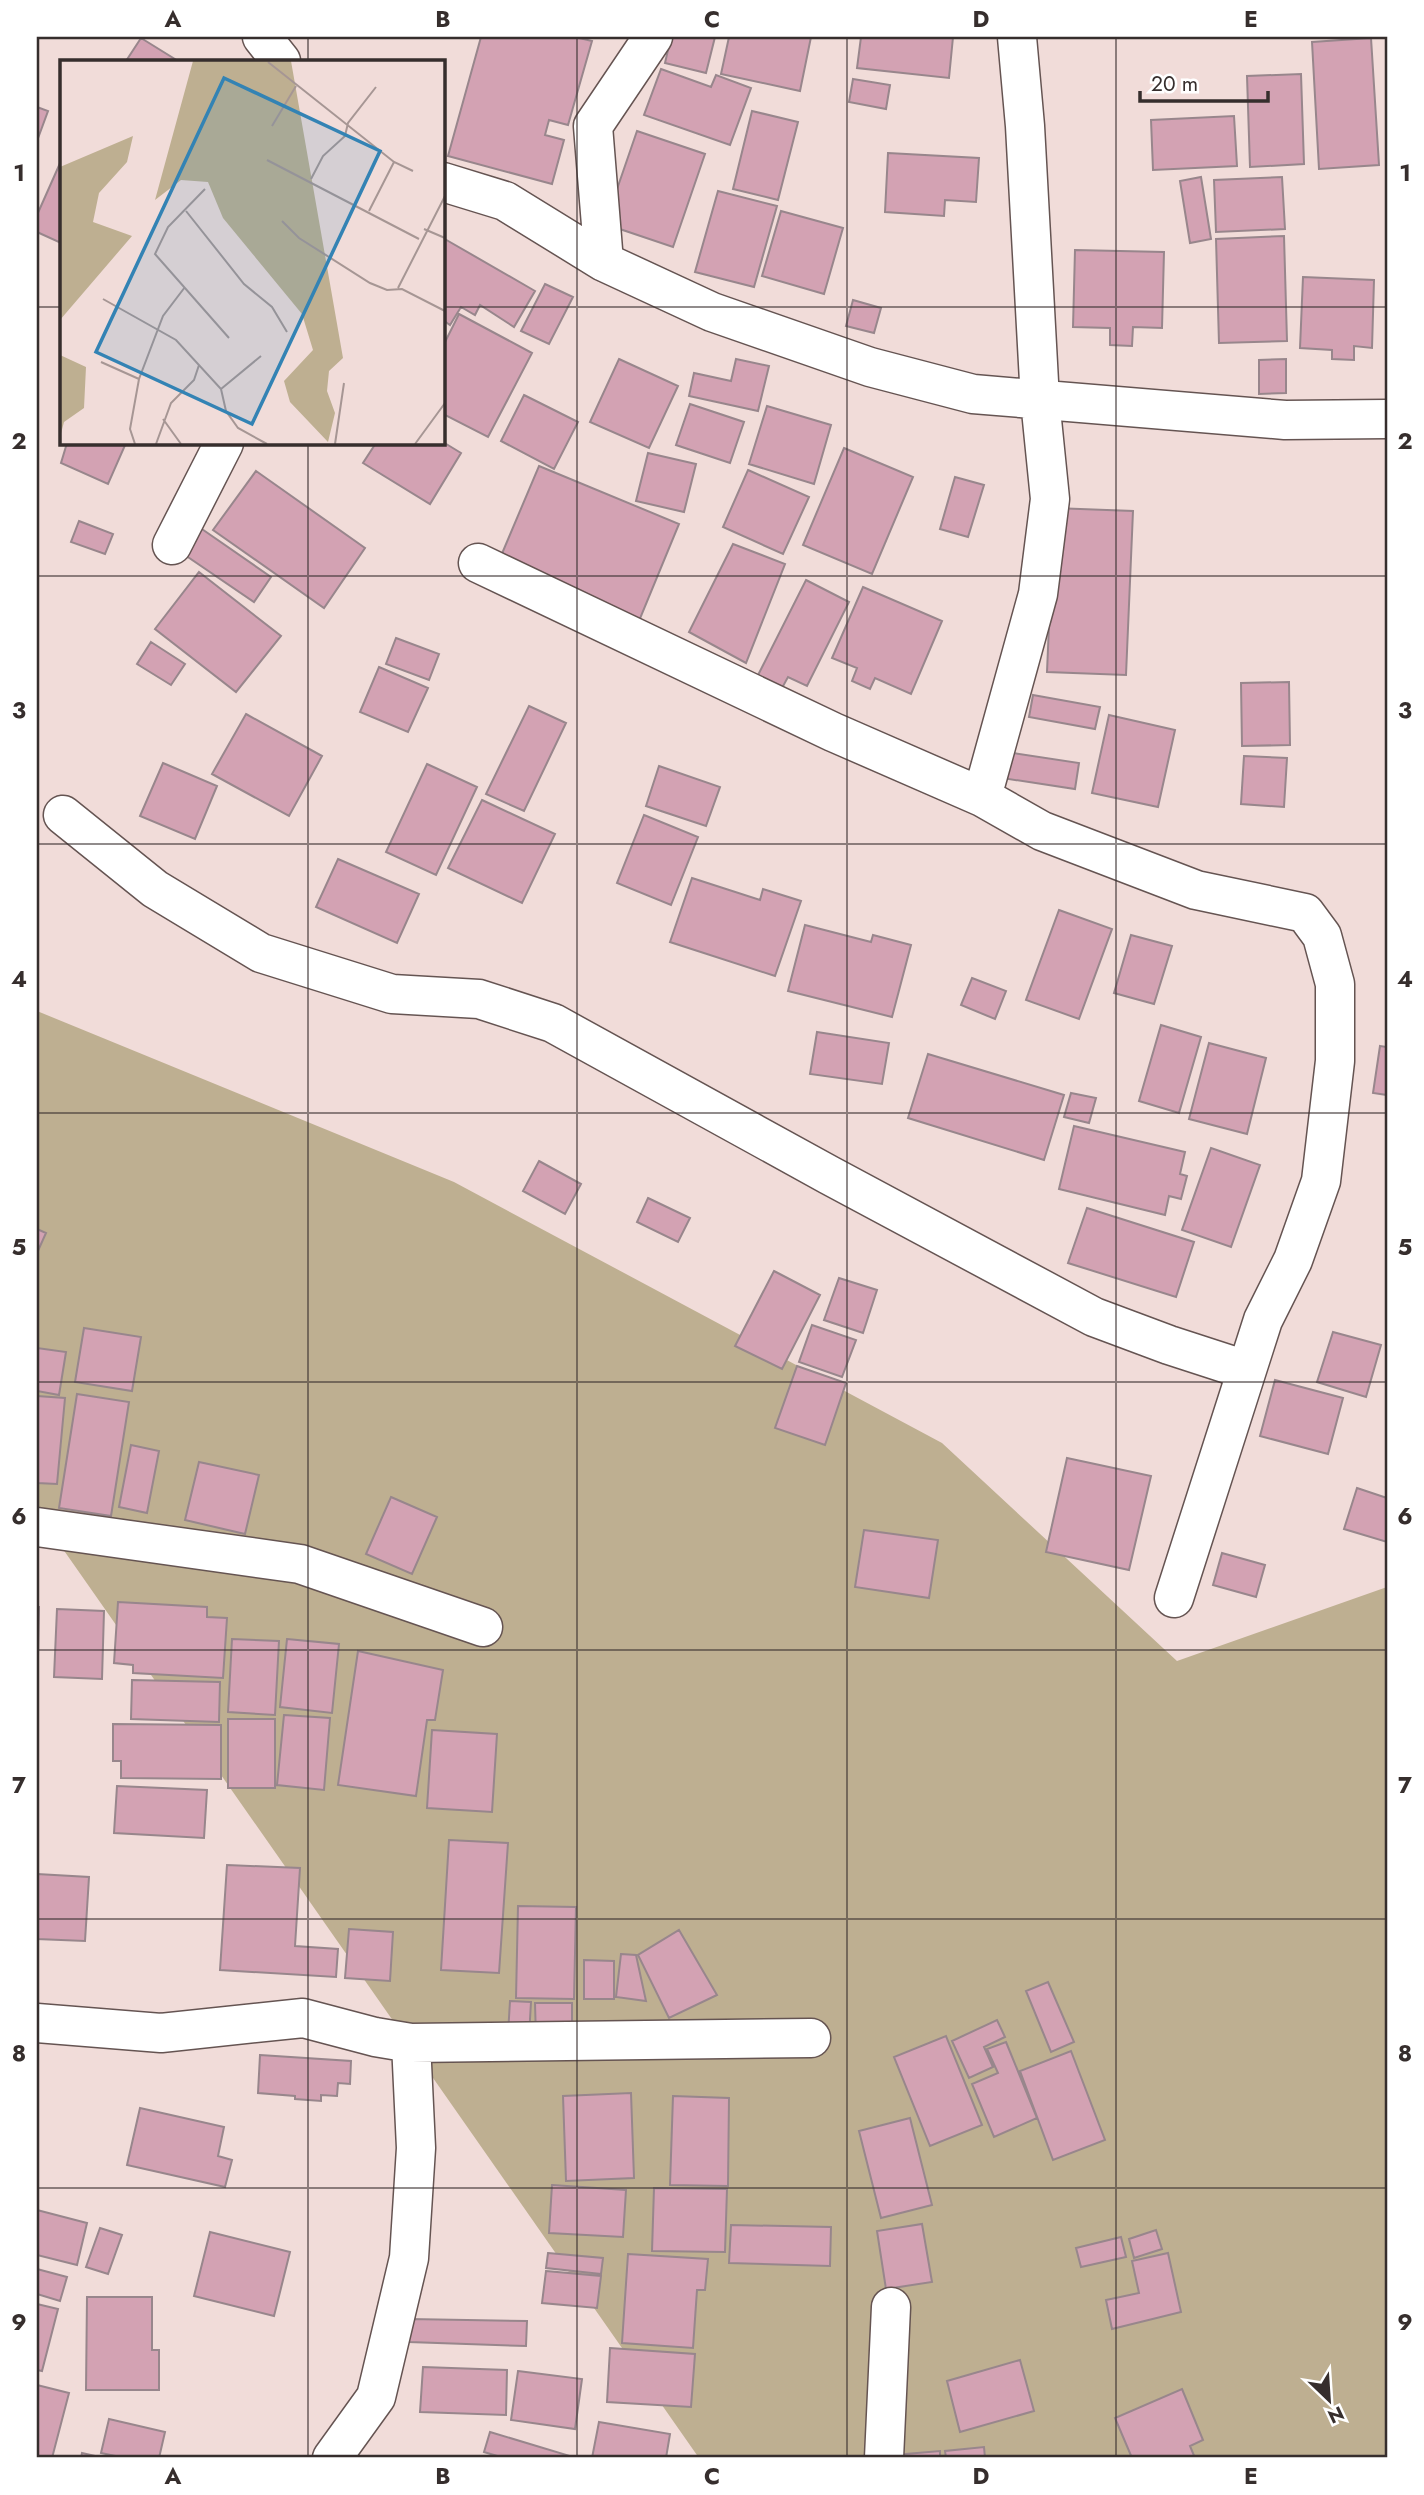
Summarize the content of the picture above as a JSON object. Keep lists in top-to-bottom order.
{
  "scale_bar": "20 m",
  "north": "bottom right",
  "grid": {
    "columns": [
      "A",
      "B",
      "C",
      "D",
      "E"
    ],
    "rows": [
      "1",
      "2",
      "3",
      "4",
      "5",
      "6",
      "7",
      "8",
      "9"
    ]
  }
}
